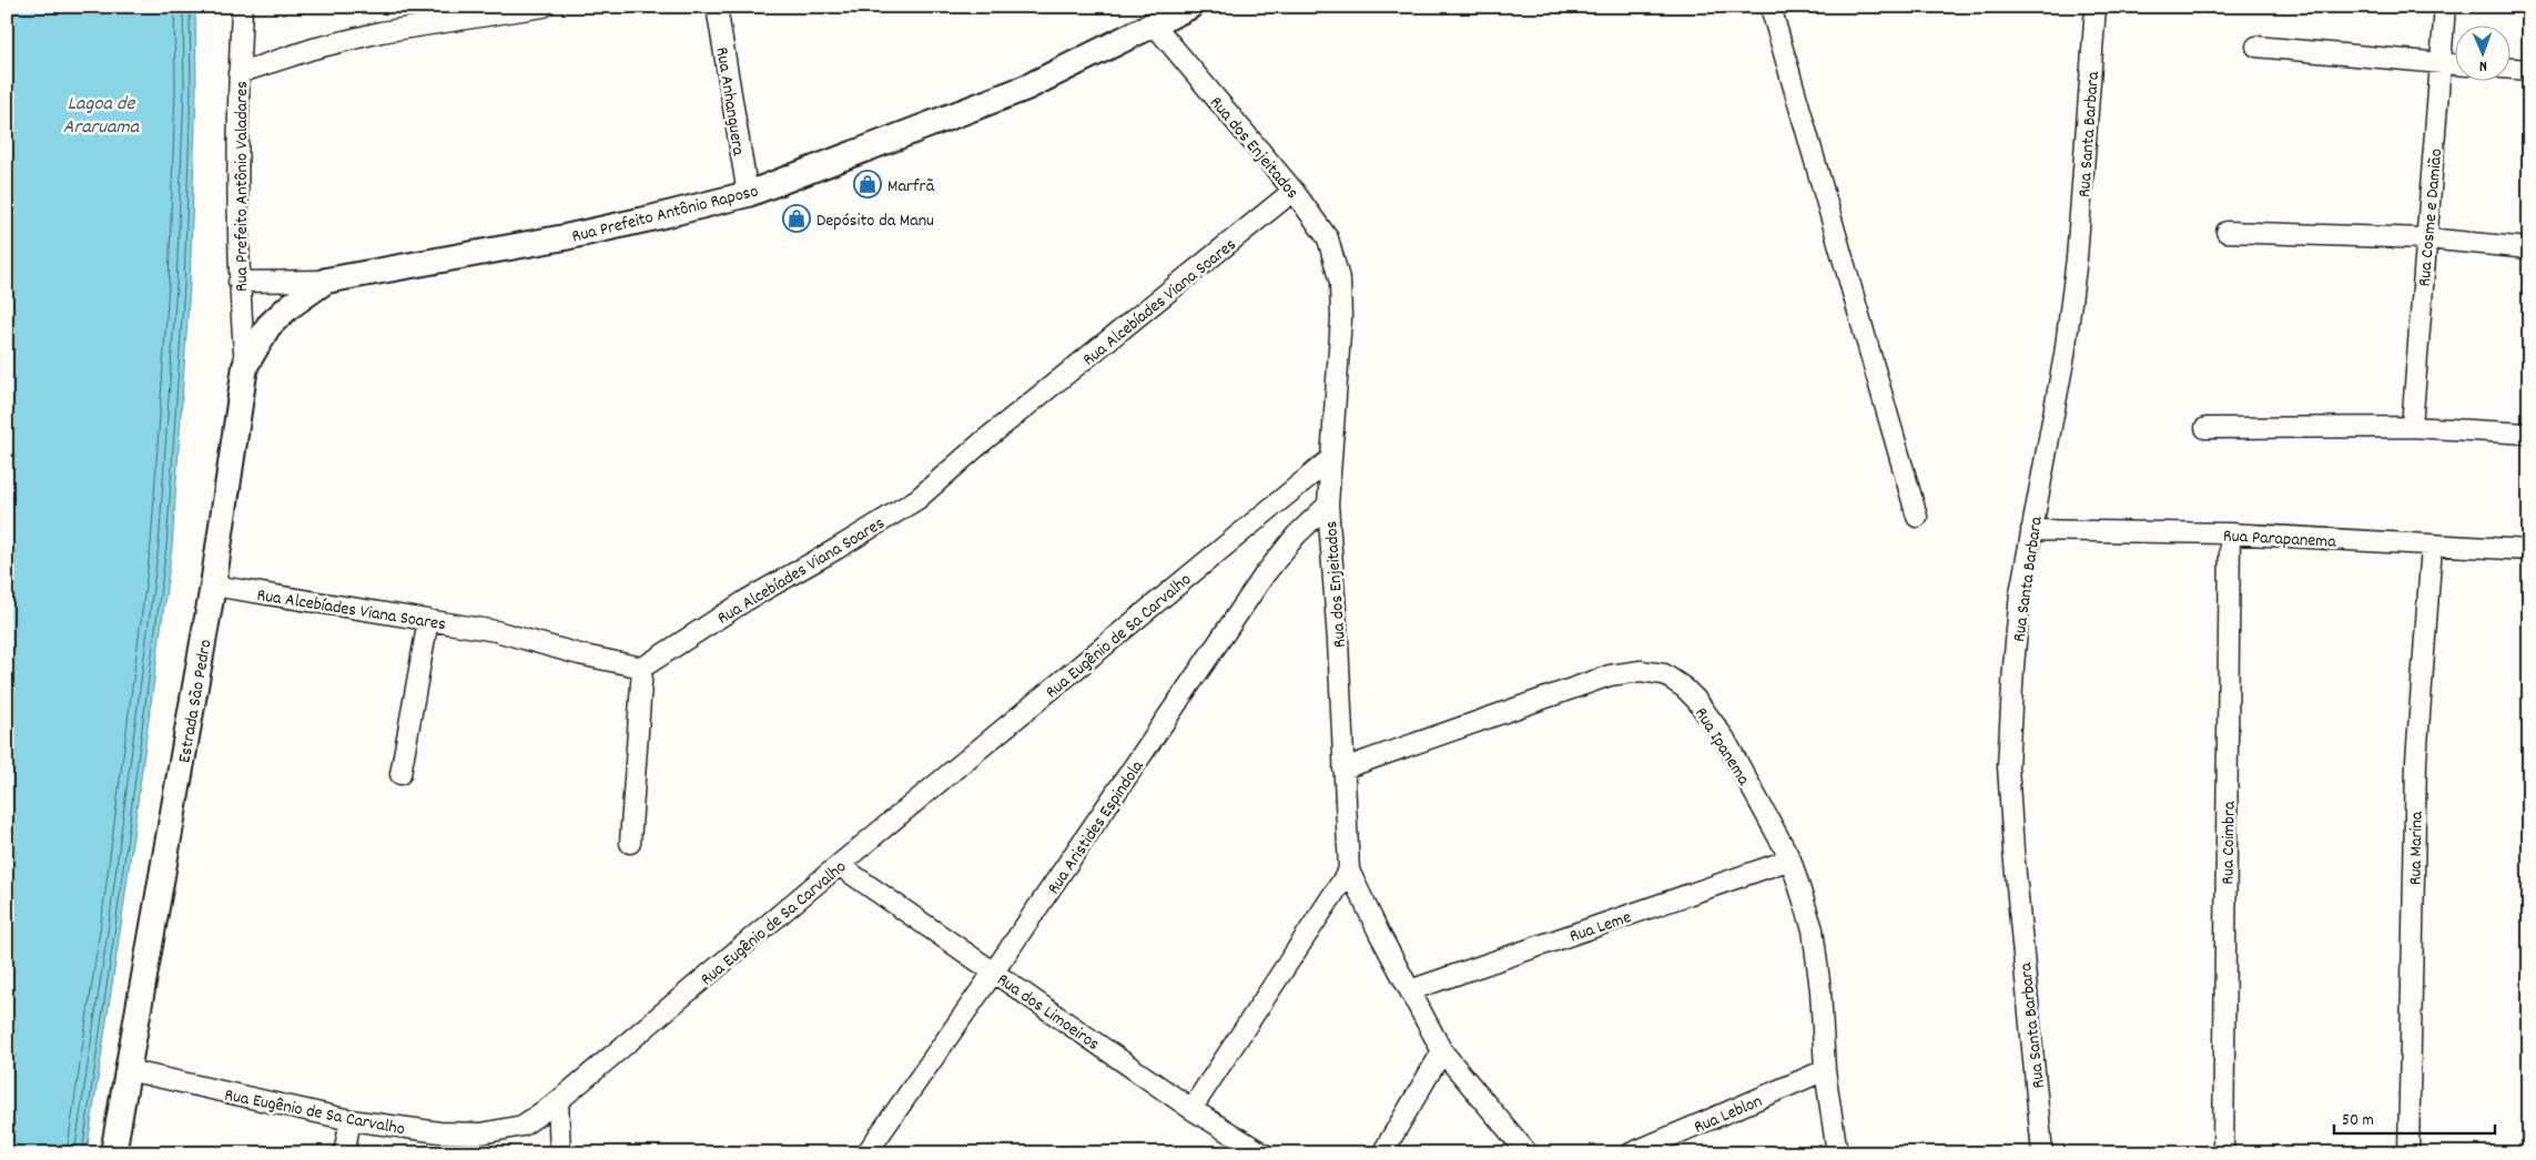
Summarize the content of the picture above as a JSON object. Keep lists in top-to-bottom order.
{
  "streets": {
    "street": [
      "Rua Anhanguera",
      "Rua Santa Barbara",
      "Rua dos Enjeitados",
      "Rua Prefeito Antônio Valadares",
      "Rua Prefeito Antônio Raposo",
      "Rua Cosme e Damião",
      "Rua Alcebíades Viana Soares",
      "Rua Parapanema",
      "Rua Eugênio de Sa Carvalho",
      "Estrada São Pedro",
      "Rua Ipanema",
      "Rua Aristides Espindola",
      "Rua Coimbra",
      "Rua Marina",
      "Rua Leme",
      "Rua dos Limoeiros",
      "Rua Leblon"
    ]
  },
  "crossings": [
    ["Rua Anhanguera", "Rua Prefeito Antônio Raposo"],
    ["Rua Santa Barbara", "Rua Parapanema"],
    ["Rua dos Enjeitados", "Rua Prefeito Antônio Raposo"],
    ["Rua dos Enjeitados", "Rua Alcebíades Viana Soares"],
    ["Rua dos Enjeitados", "Rua Eugênio de Sa Carvalho"],
    ["Rua dos Enjeitados", "Rua Ipanema"],
    ["Rua dos Enjeitados", "Rua Aristides Espindola"],
    ["Rua dos Enjeitados", "Rua Leme"],
    ["Rua Prefeito Antônio Valadares", "Rua Prefeito Antônio Raposo"],
    ["Rua Prefeito Antônio Valadares", "Estrada São Pedro"],
    ["Rua Prefeito Antônio Raposo", "Estrada São Pedro"],
    ["Rua Alcebíades Viana Soares", "Estrada São Pedro"],
    ["Rua Parapanema", "Rua Coimbra"],
    ["Rua Parapanema", "Rua Marina"],
    ["Rua Eugênio de Sa Carvalho", "Estrada São Pedro"],
    ["Rua Eugênio de Sa Carvalho", "Rua dos Limoeiros"],
    ["Rua Ipanema", "Rua Leme"],
    ["Rua Ipanema", "Rua Leblon"],
    ["Rua Aristides Espindola", "Rua dos Limoeiros"]
  ],
  "water": ["Lagoa de Araruama"],
  "places": {
    "shop": ["Marfrã", "Depósito da Manu"]
  },
  "scale_bar": "50 m",
  "north": "bottom"
}
